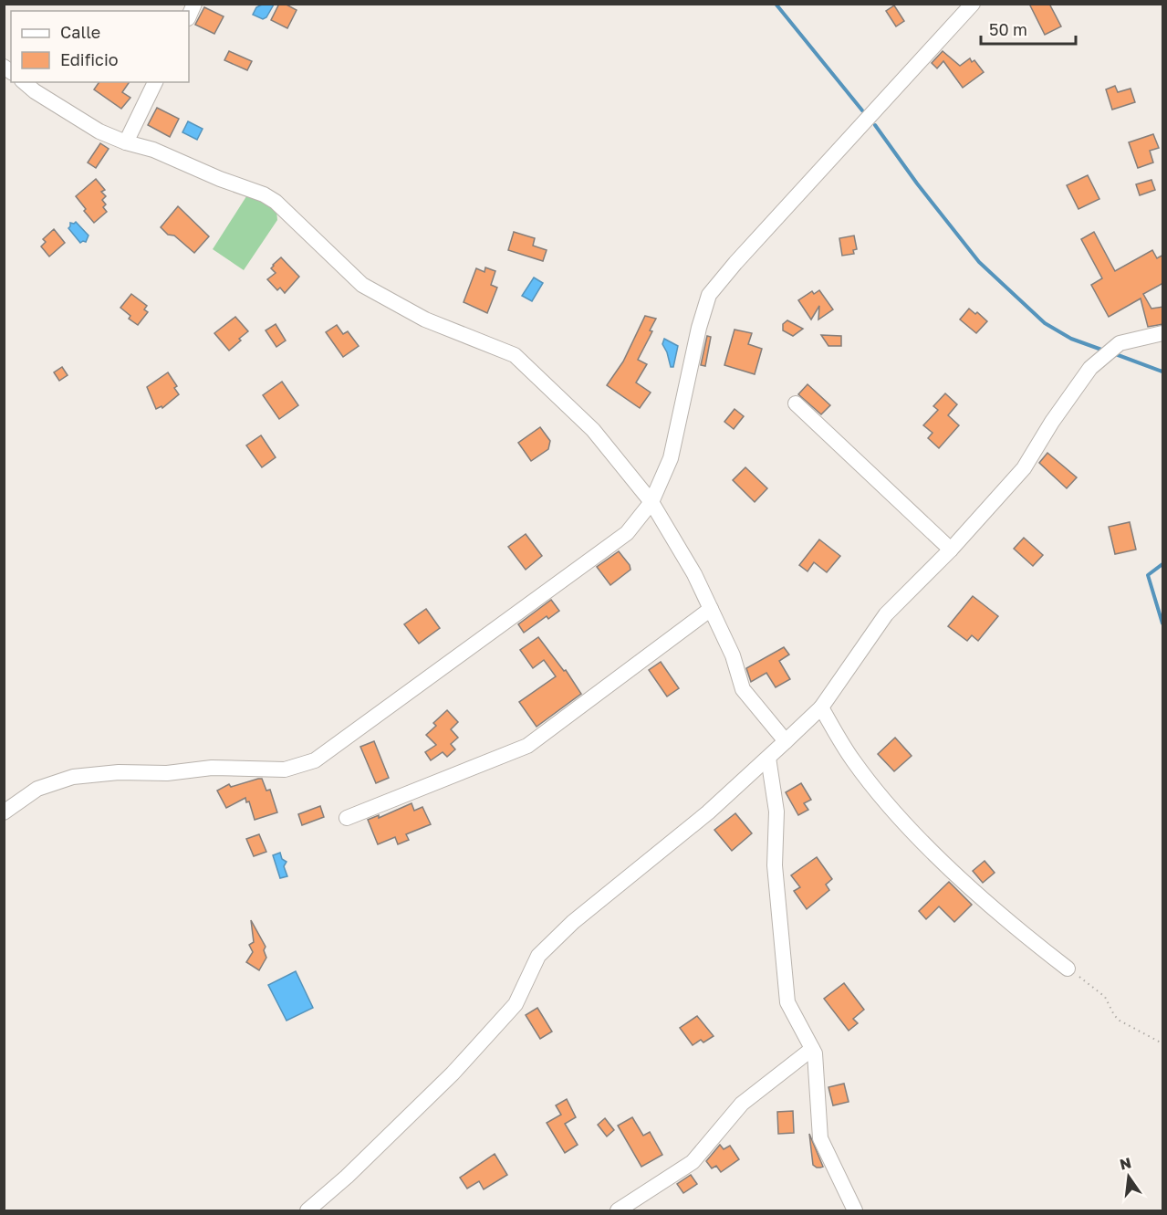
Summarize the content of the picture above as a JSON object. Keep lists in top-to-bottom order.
{
  "legend": ["Calle", "Edificio"],
  "scale_bar": "50 m",
  "north": "top"
}
